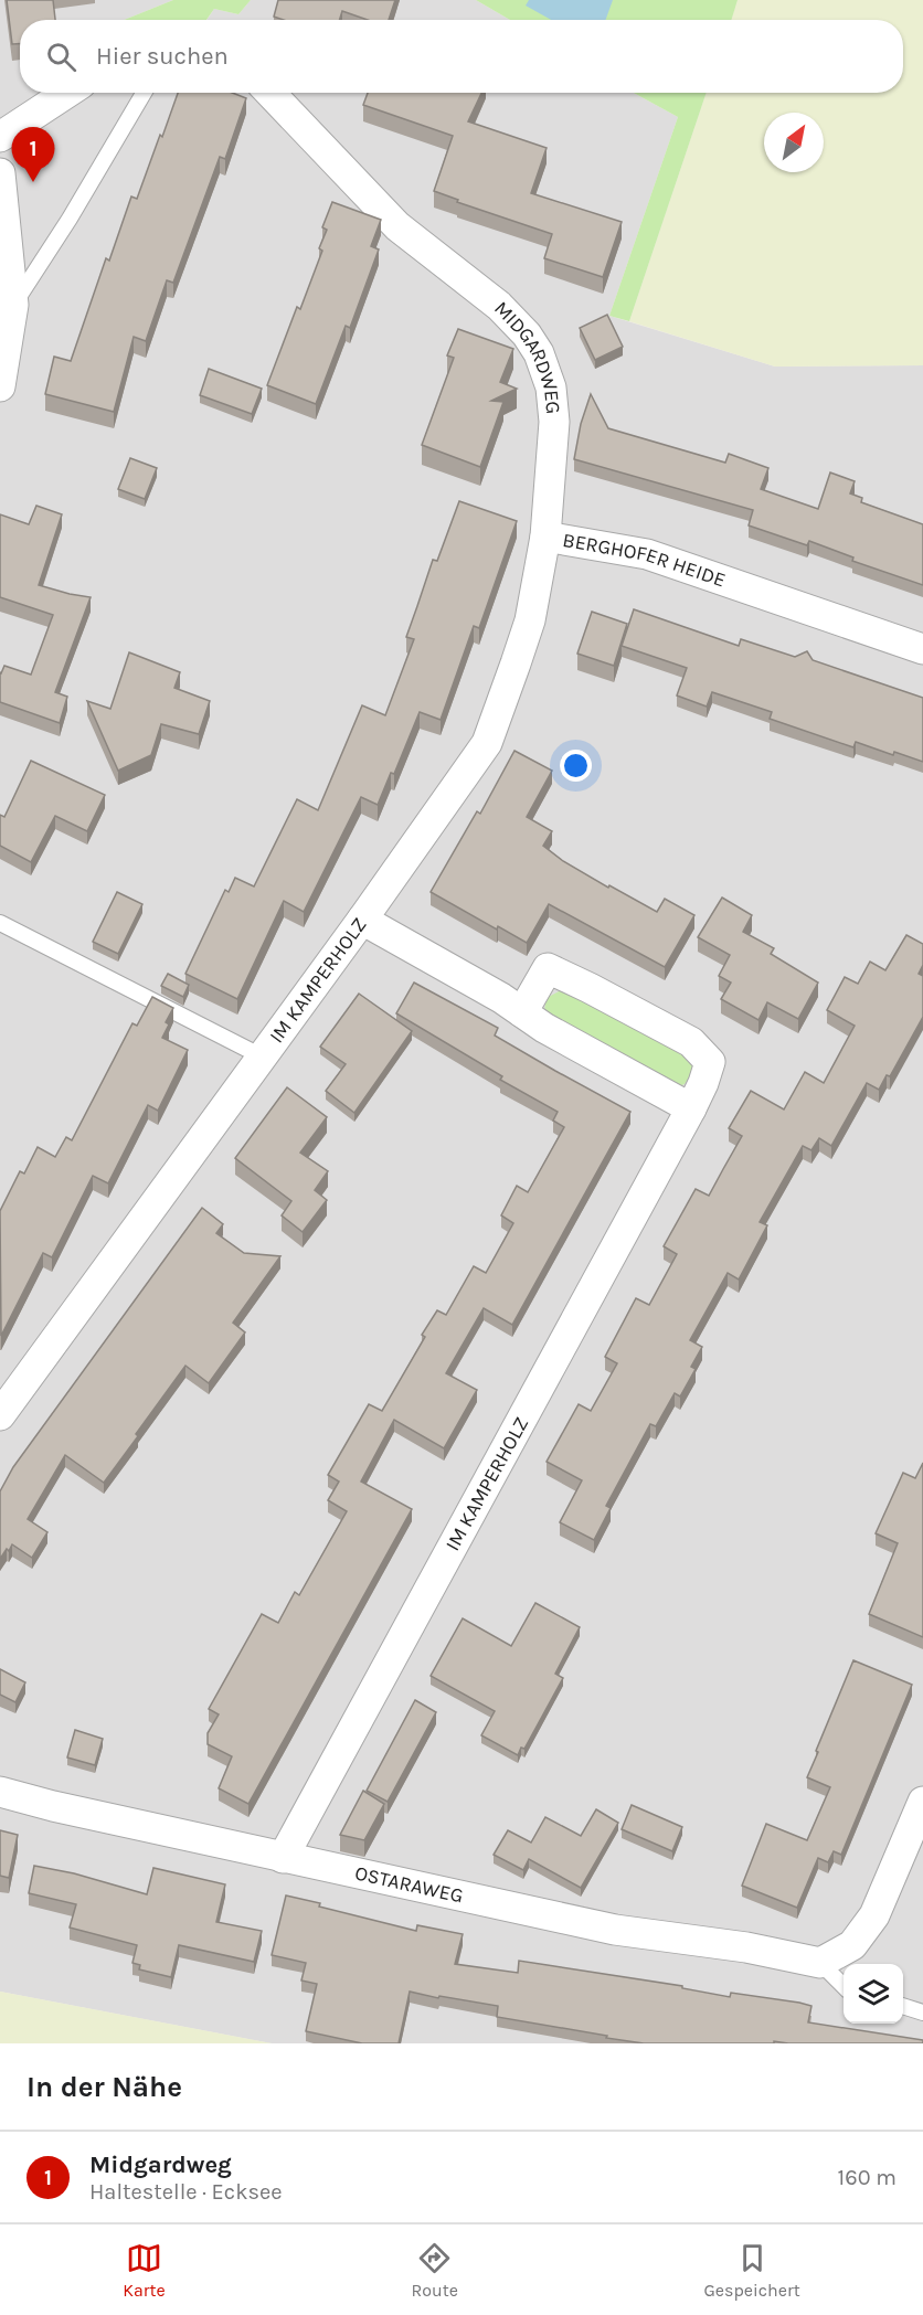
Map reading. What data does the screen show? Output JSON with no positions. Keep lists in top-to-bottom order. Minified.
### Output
{"streets":{"street":["MIDGARDWEG","BERGHOFER HEIDE","IM KAMPERHOLZ","OSTARAWEG"]},"crossings":[["MIDGARDWEG","BERGHOFER HEIDE"],["BERGHOFER HEIDE","IM KAMPERHOLZ"],["IM KAMPERHOLZ","OSTARAWEG"]],"north":"top right","page":{"search":"Hier suchen","pins":"1","heading":"In der Nähe","list":[{"mark":"1","name":"Midgardweg","note":"Haltestelle · Ecksee","value":"160 m"}],"nav":["Karte","Route","Gespeichert"]}}
